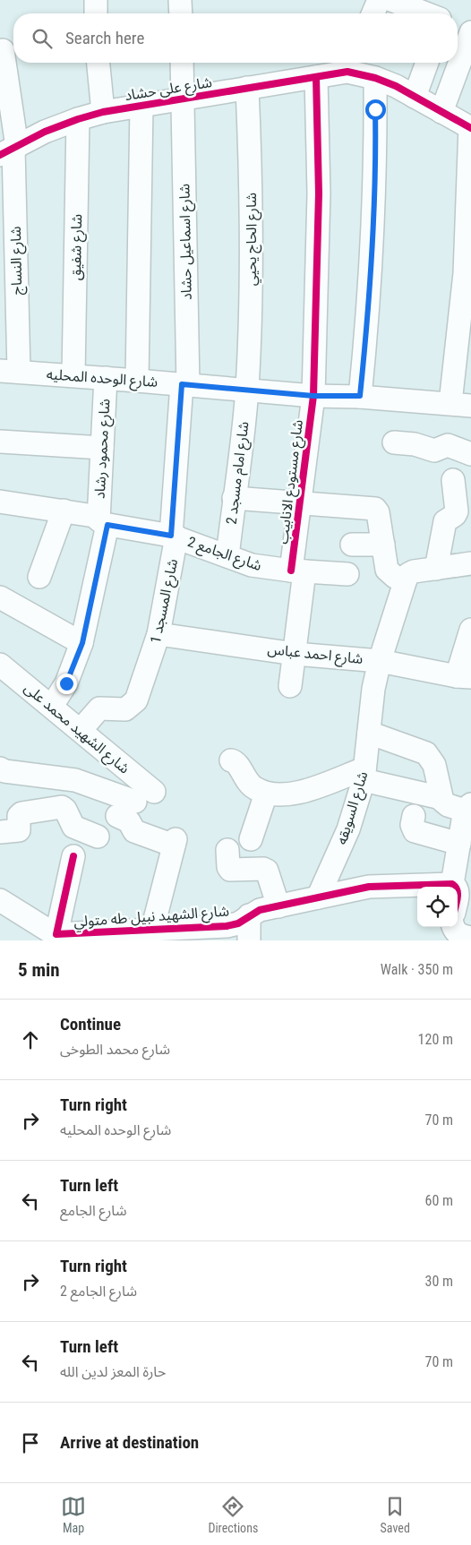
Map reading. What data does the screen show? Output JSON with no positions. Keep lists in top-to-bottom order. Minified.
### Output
{"streets":{"street":["شارع على حشاد","شارع الحاج يحيي","شارع اسماعيل حشاد","شارع شفيق","شارع النساج","شارع الوحده المحليه","شارع محمود رشاد","شارع امام مسجد 2","شارع مستودع الانابيب","شارع الجامع 2","شارع المسجد 1","شارع احمد عباس","شارع الشهيد محمد على","شارع السويقه","شارع الشهيد نبيل طه متولي"]},"crossings":[["شارع على حشاد","شارع الحاج يحيي"],["شارع على حشاد","شارع اسماعيل حشاد"],["شارع على حشاد","شارع شفيق"],["شارع على حشاد","شارع النساج"],["شارع على حشاد","شارع مستودع الانابيب"],["شارع الحاج يحيي","شارع الوحده المحليه"],["شارع الحاج يحيي","شارع امام مسجد 2"],["شارع اسماعيل حشاد","شارع الوحده المحليه"],["شارع اسماعيل حشاد","شارع الجامع 2"],["شارع اسماعيل حشاد","شارع المسجد 1"],["شارع شفيق","شارع الوحده المحليه"],["شارع النساج","شارع الوحده المحليه"],["شارع الوحده المحليه","شارع محمود رشاد"],["شارع الوحده المحليه","شارع امام مسجد 2"],["شارع الوحده المحليه","شارع مستودع الانابيب"],["شارع محمود رشاد","شارع الجامع 2"],["شارع محمود رشاد","شارع الشهيد محمد على"],["شارع امام مسجد 2","شارع الجامع 2"],["شارع مستودع الانابيب","شارع الجامع 2"],["شارع الجامع 2","شارع المسجد 1"],["شارع المسجد 1","شارع احمد عباس"],["شارع المسجد 1","شارع الشهيد محمد على"],["شارع احمد عباس","شارع السويقه"],["شارع السويقه","شارع الشهيد نبيل طه متولي"]],"page":{"search":"Search here","heading":["5 min","Walk · 350 m"],"list":[["Continue","شارع محمد الطوخى","120 m"],["Turn right","شارع الوحده المحليه","70 m"],["Turn left","شارع الجامع","60 m"],["Turn right","شارع الجامع 2","30 m"],["Turn left","حارة المعز لدين الله","70 m"],"Arrive at destination"],"nav":["Map","Directions","Saved"]}}
